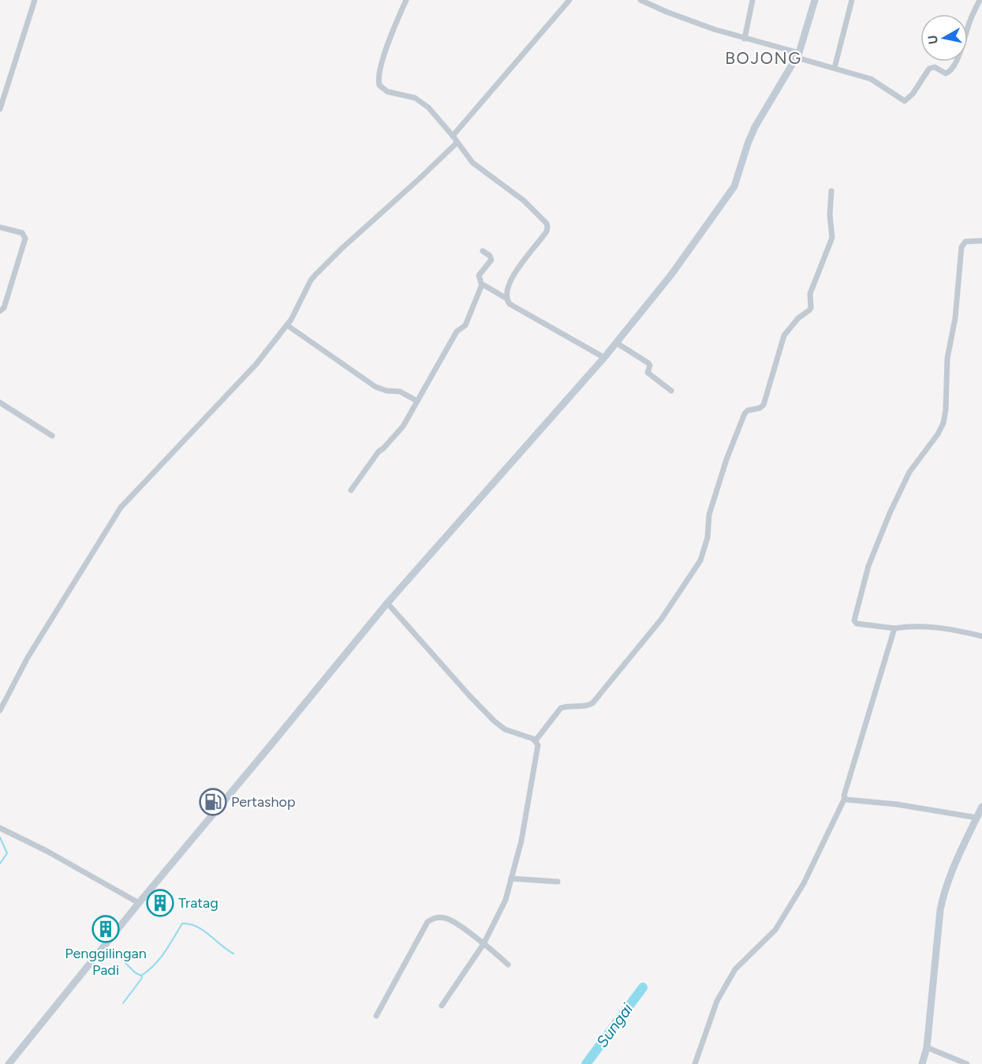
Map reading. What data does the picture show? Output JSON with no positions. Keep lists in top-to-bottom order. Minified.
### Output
{"districts":["BOJONG"],"water":["Sungai"],"places":{"fuel station":["Pertashop"],"building":["Tratag","Penggilingan Padi"]},"north":"left"}
